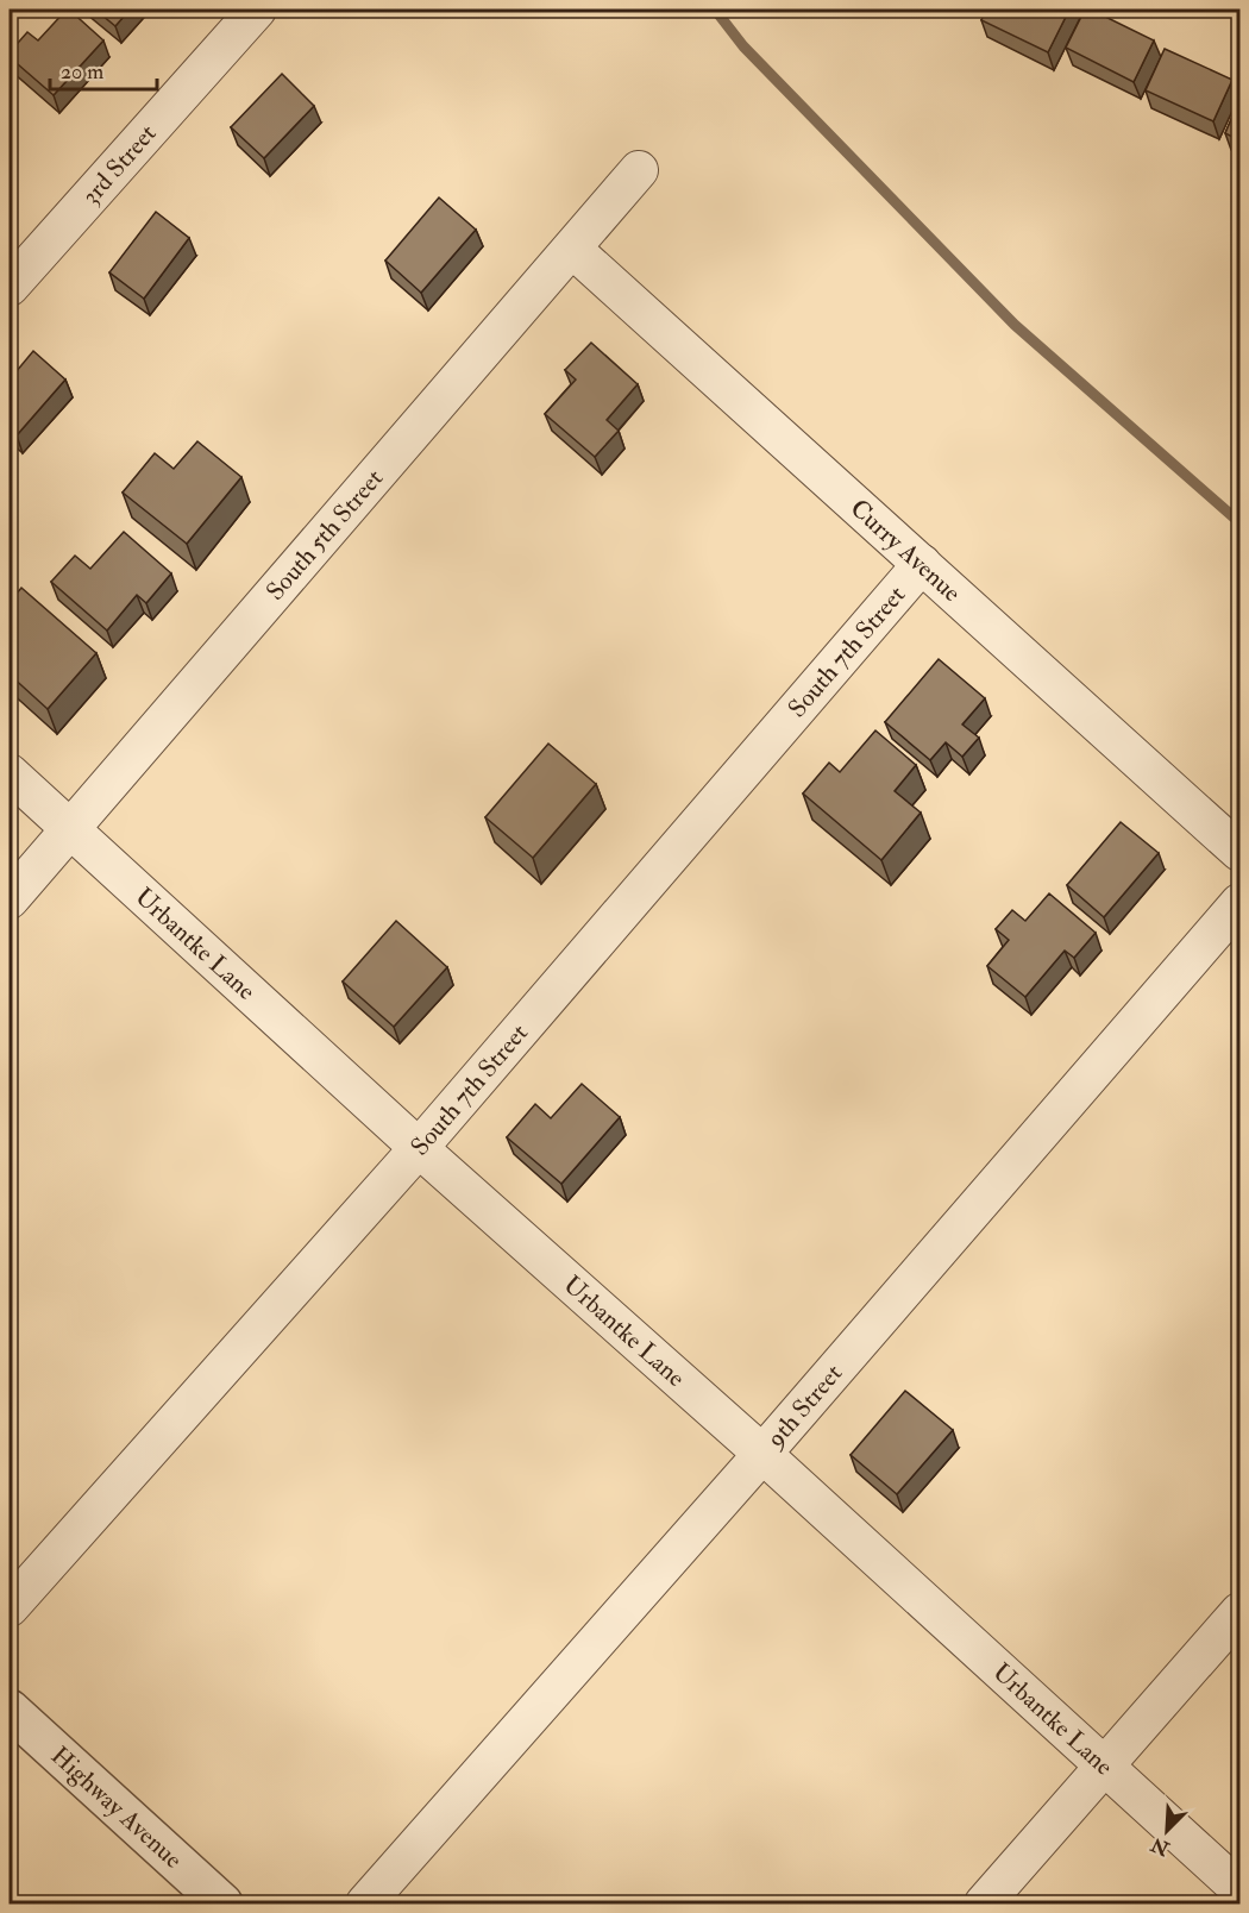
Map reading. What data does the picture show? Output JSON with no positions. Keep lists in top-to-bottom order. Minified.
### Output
{"streets":{"street":["3rd Street","South 5th Street","Curry Avenue","South 7th Street","Urbantke Lane","9th Street","Highway Avenue"]},"crossings":[["South 5th Street","Curry Avenue"],["South 5th Street","Urbantke Lane"],["Curry Avenue","South 7th Street"],["South 7th Street","Urbantke Lane"],["Urbantke Lane","9th Street"]],"scale_bar":"20 m","north":"bottom left"}
